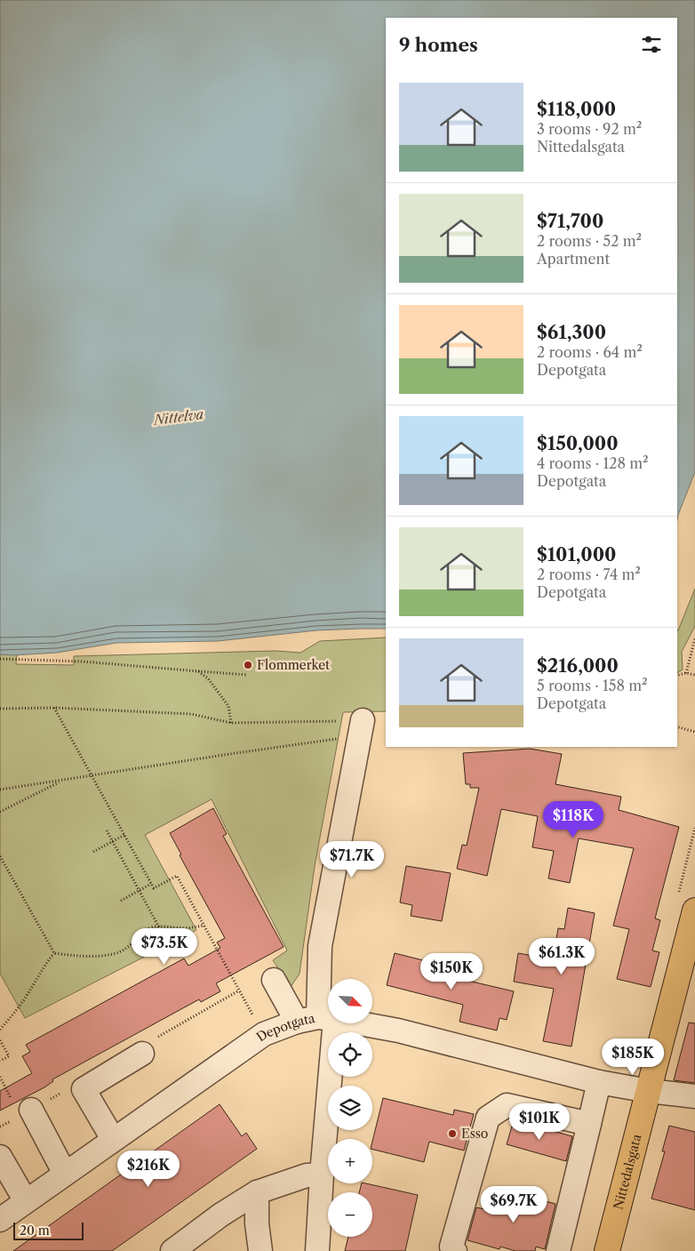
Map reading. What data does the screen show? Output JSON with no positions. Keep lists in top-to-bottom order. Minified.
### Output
{"streets":{"main road":["Nittedalsgata"],"street":["Depotgata"]},"crossings":[["Depotgata","Nittedalsgata"]],"water":["Nittelva"],"places":["Flommerket","Esso"],"scale_bar":"20 m","north":"bottom right","page":{"heading":"9 homes","list":[{"name":"$118,000","note":"3 rooms · 92 m² · Nittedalsgata"},{"name":"$71,700","note":"2 rooms · 52 m² · Apartment"},{"name":"$61,300","note":"2 rooms · 64 m² · Depotgata"},{"name":"$150,000","note":"4 rooms · 128 m² · Depotgata"},{"name":"$101,000","note":"2 rooms · 74 m² · Depotgata"},{"name":"$216,000","note":"5 rooms · 158 m² · Depotgata"}],"price":["$118K","$71.7K","$73.5K","$61.3K","$150K","$185K","$101K","$216K","$69.7K"],"map_buttons":["+","−"],"scale":"20 m"}}
